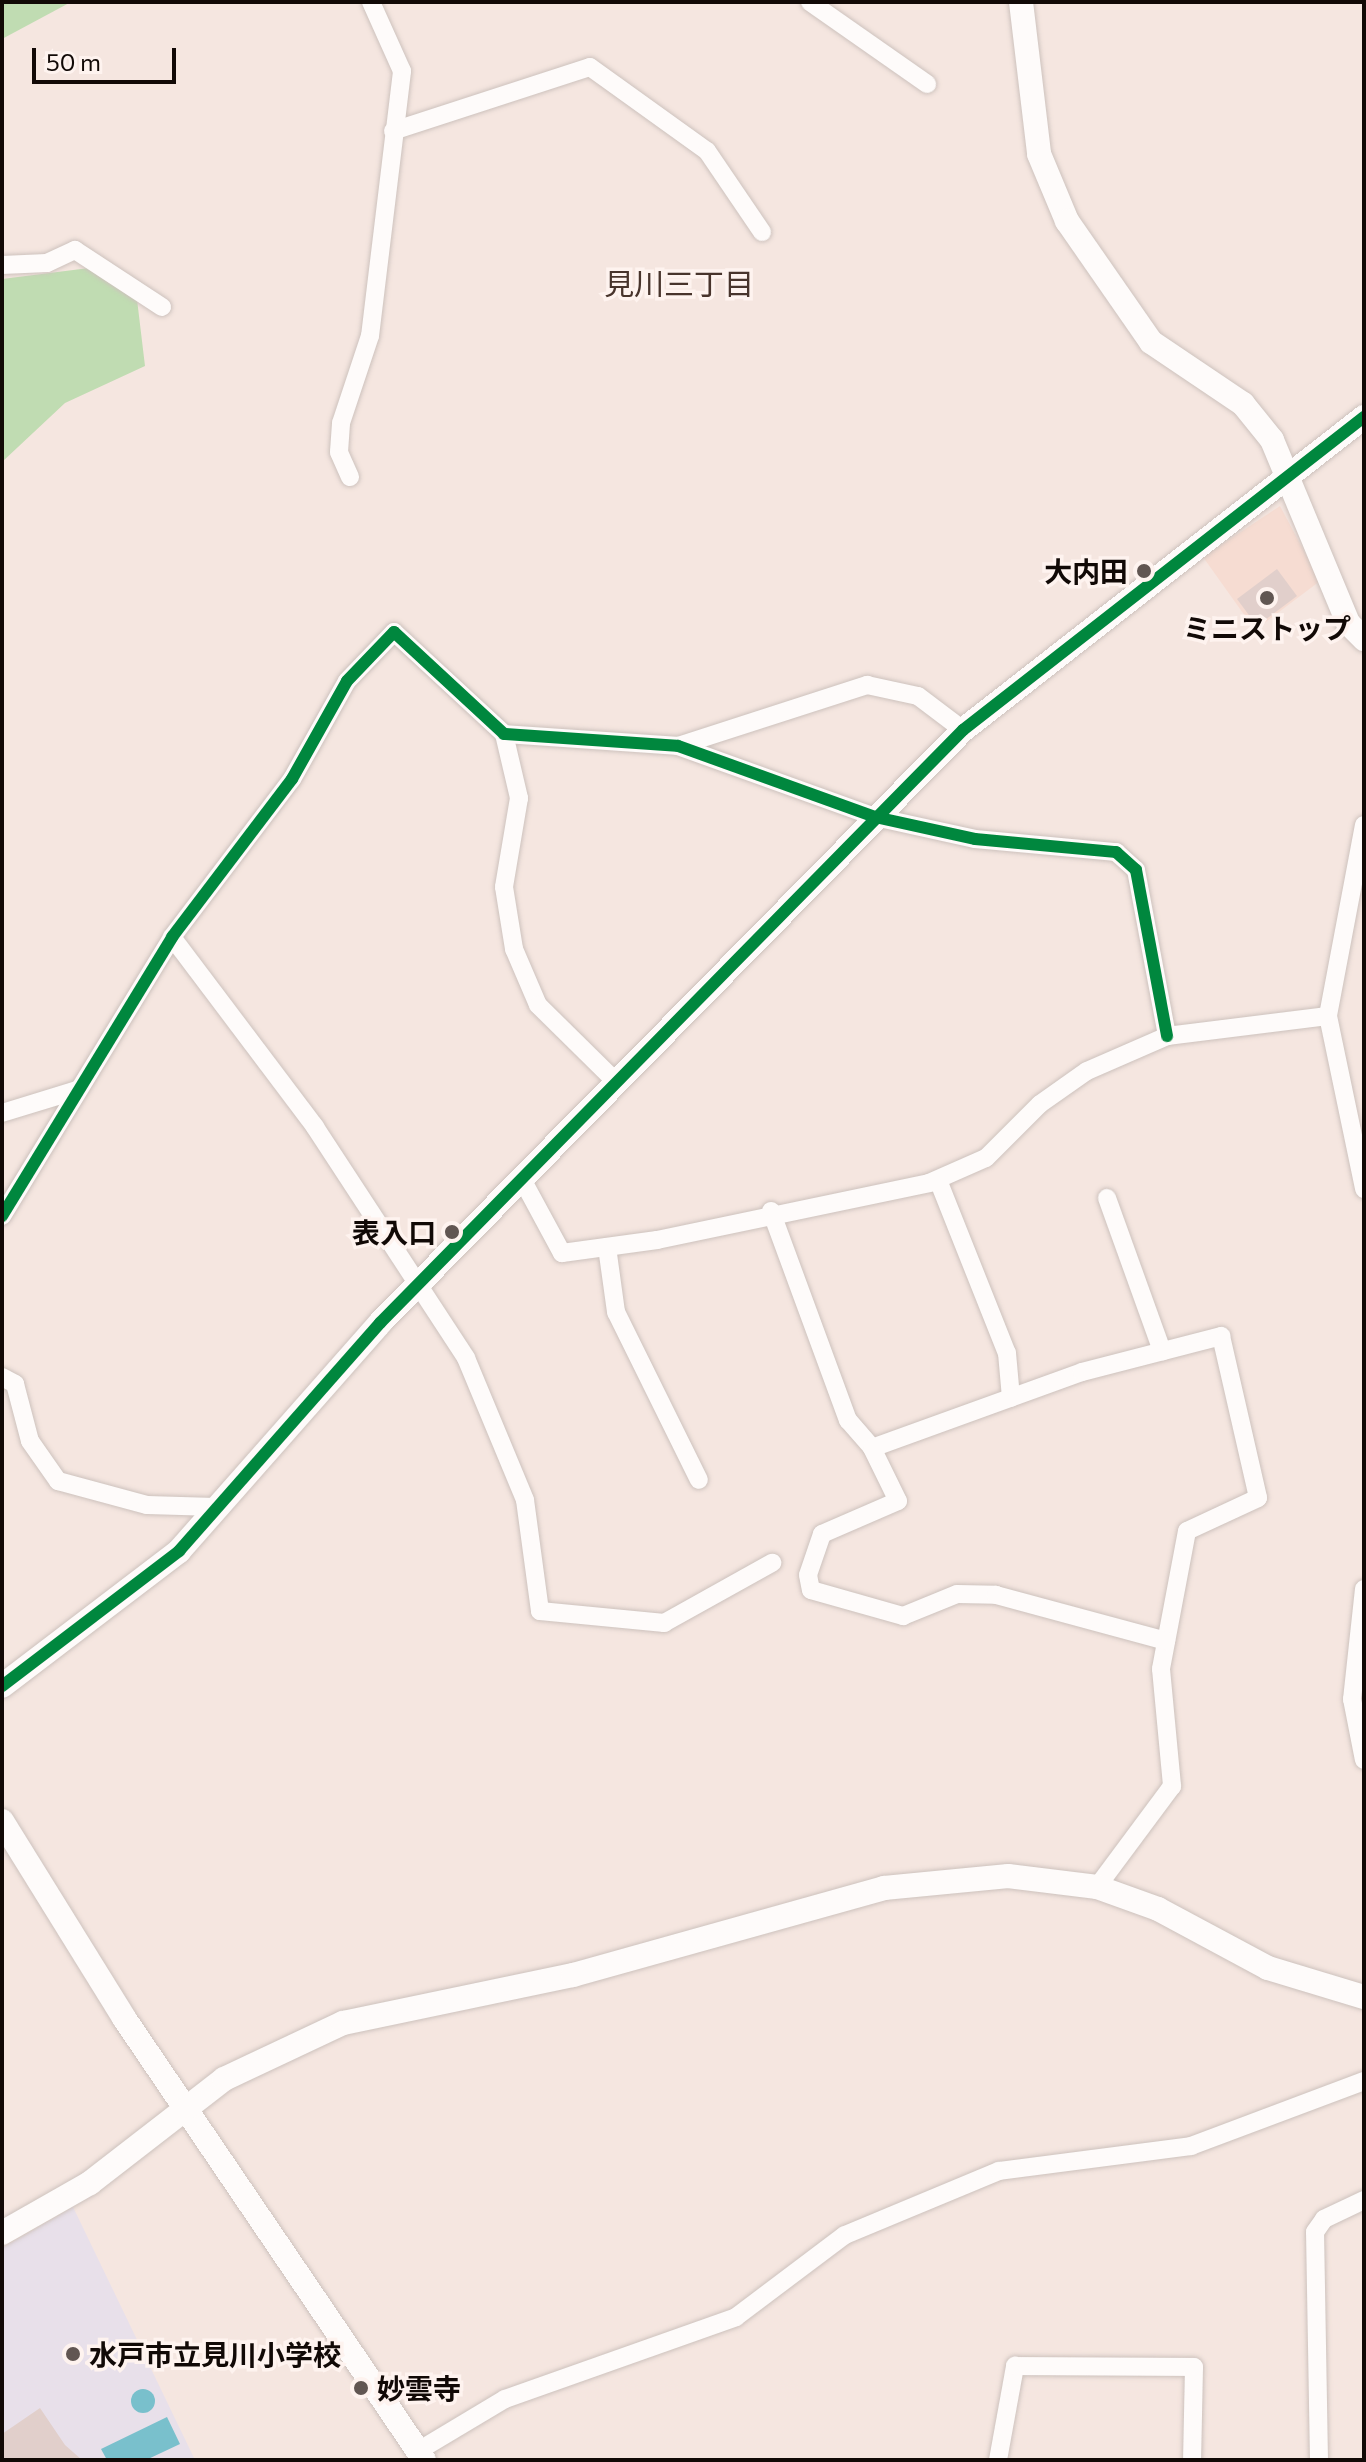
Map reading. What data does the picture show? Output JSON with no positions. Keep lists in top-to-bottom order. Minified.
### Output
{"districts":["見川三丁目"],"places":["大内田","ミニストップ","表入口","水戸市立見川小学校","妙雲寺"],"scale_bar":"50 m"}
